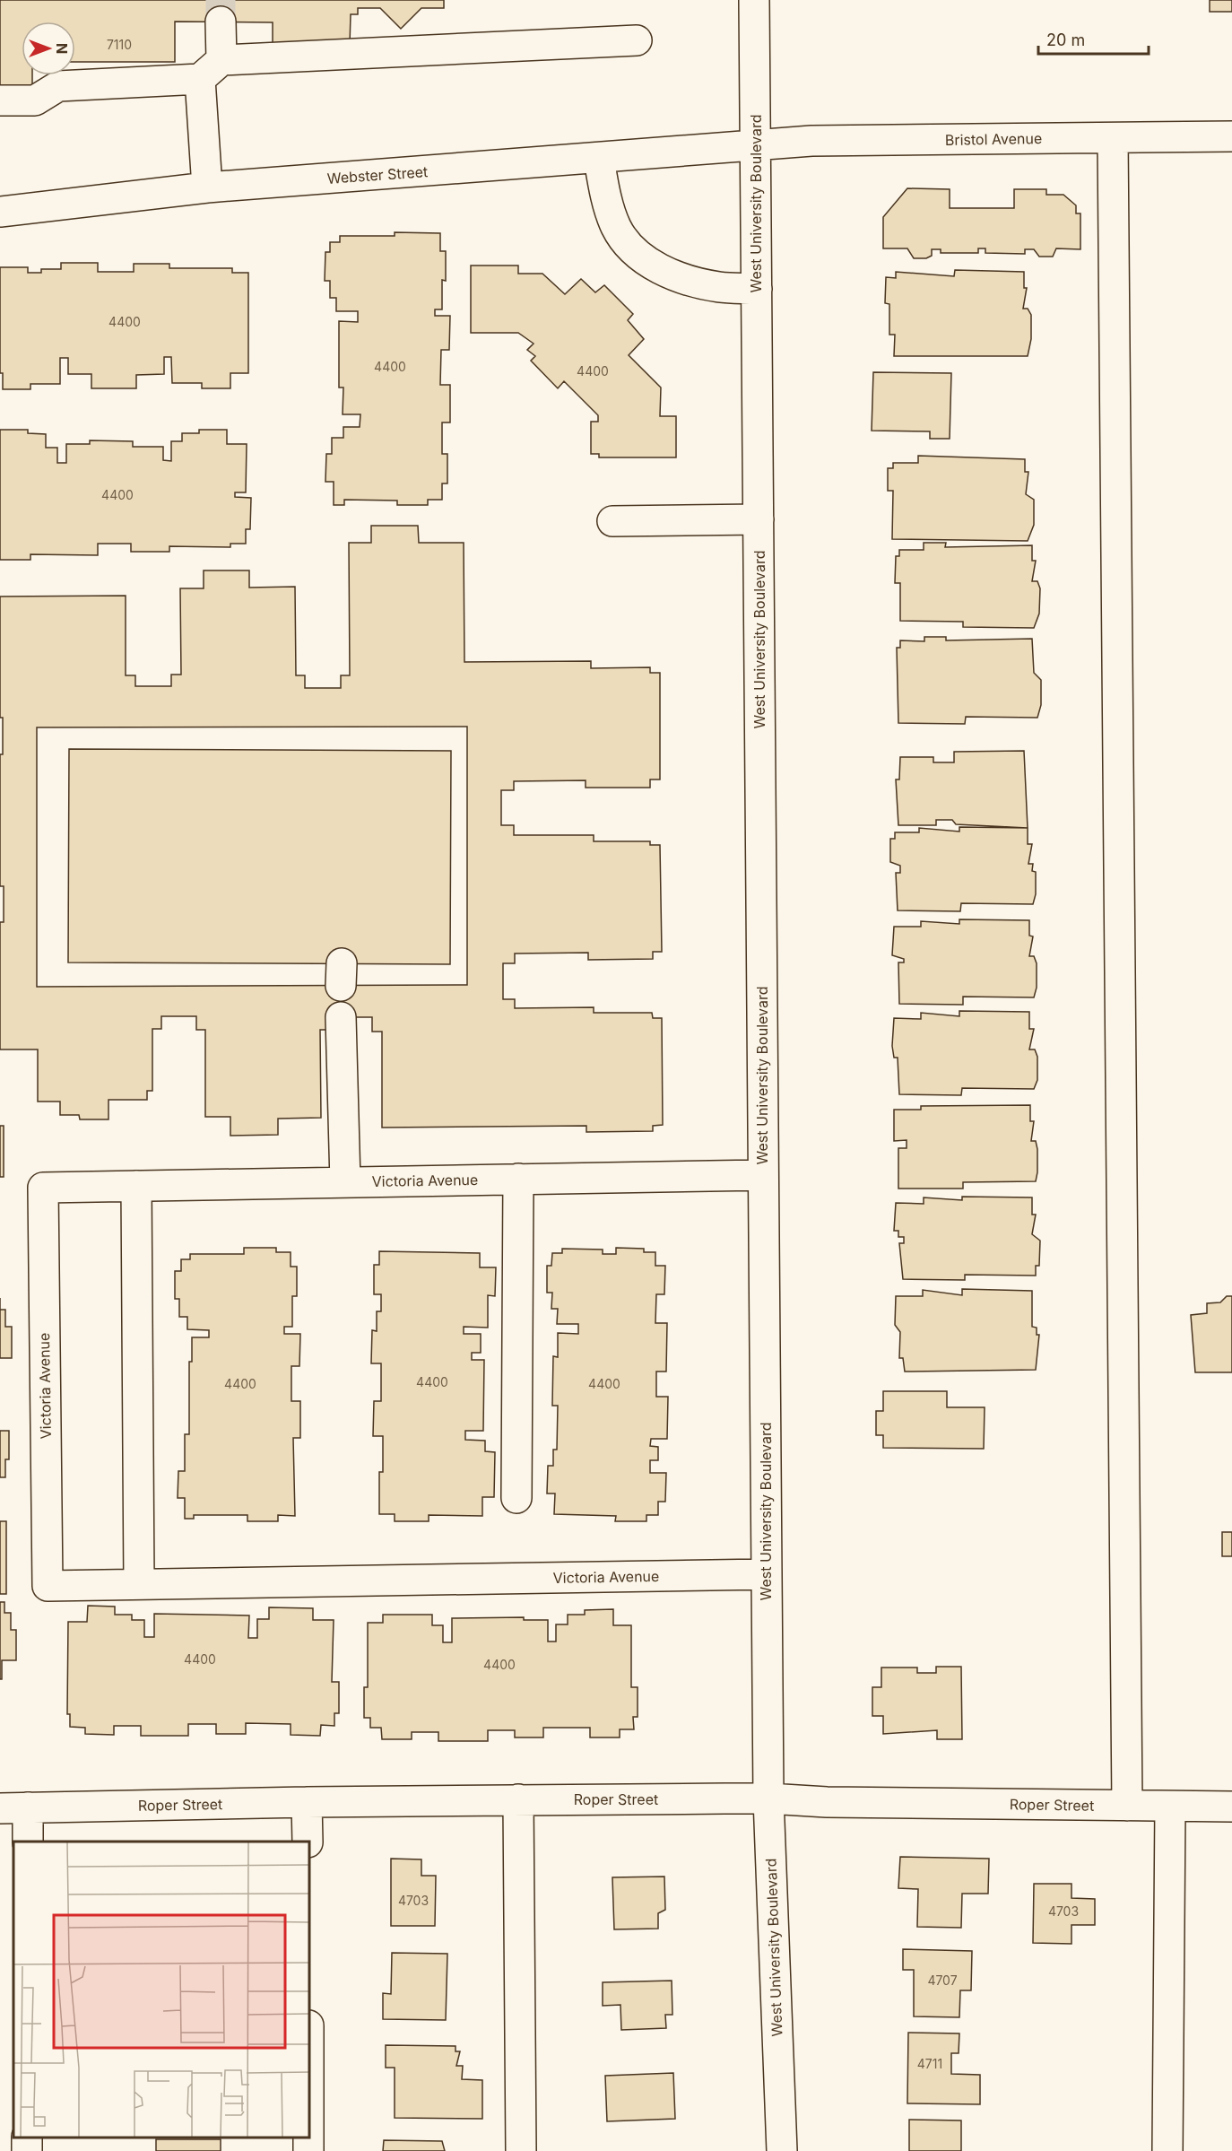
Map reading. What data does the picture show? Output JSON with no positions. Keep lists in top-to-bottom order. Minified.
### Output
{"streets":{"street":["Bristol Avenue","Webster Street","West University Boulevard","Victoria Avenue","Roper Street"]},"crossings":[["Bristol Avenue","Webster Street"],["Bristol Avenue","West University Boulevard"],["Webster Street","West University Boulevard"],["West University Boulevard","Victoria Avenue"],["West University Boulevard","Roper Street"]],"house_numbers":["7110","4400","4400","4400","4400","4400","4400","4400","4400","4400","4703","4703","4707","4711"],"scale_bar":"20 m","north":"right"}
